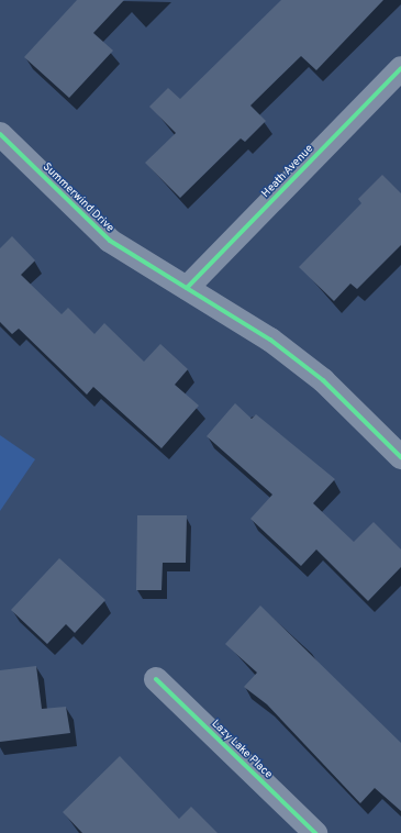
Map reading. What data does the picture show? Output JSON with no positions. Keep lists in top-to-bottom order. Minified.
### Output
{"streets":{"street":["Heath Avenue","Summerwind Drive","Lazy Lake Place"]},"crossings":[["Heath Avenue","Summerwind Drive"]]}
